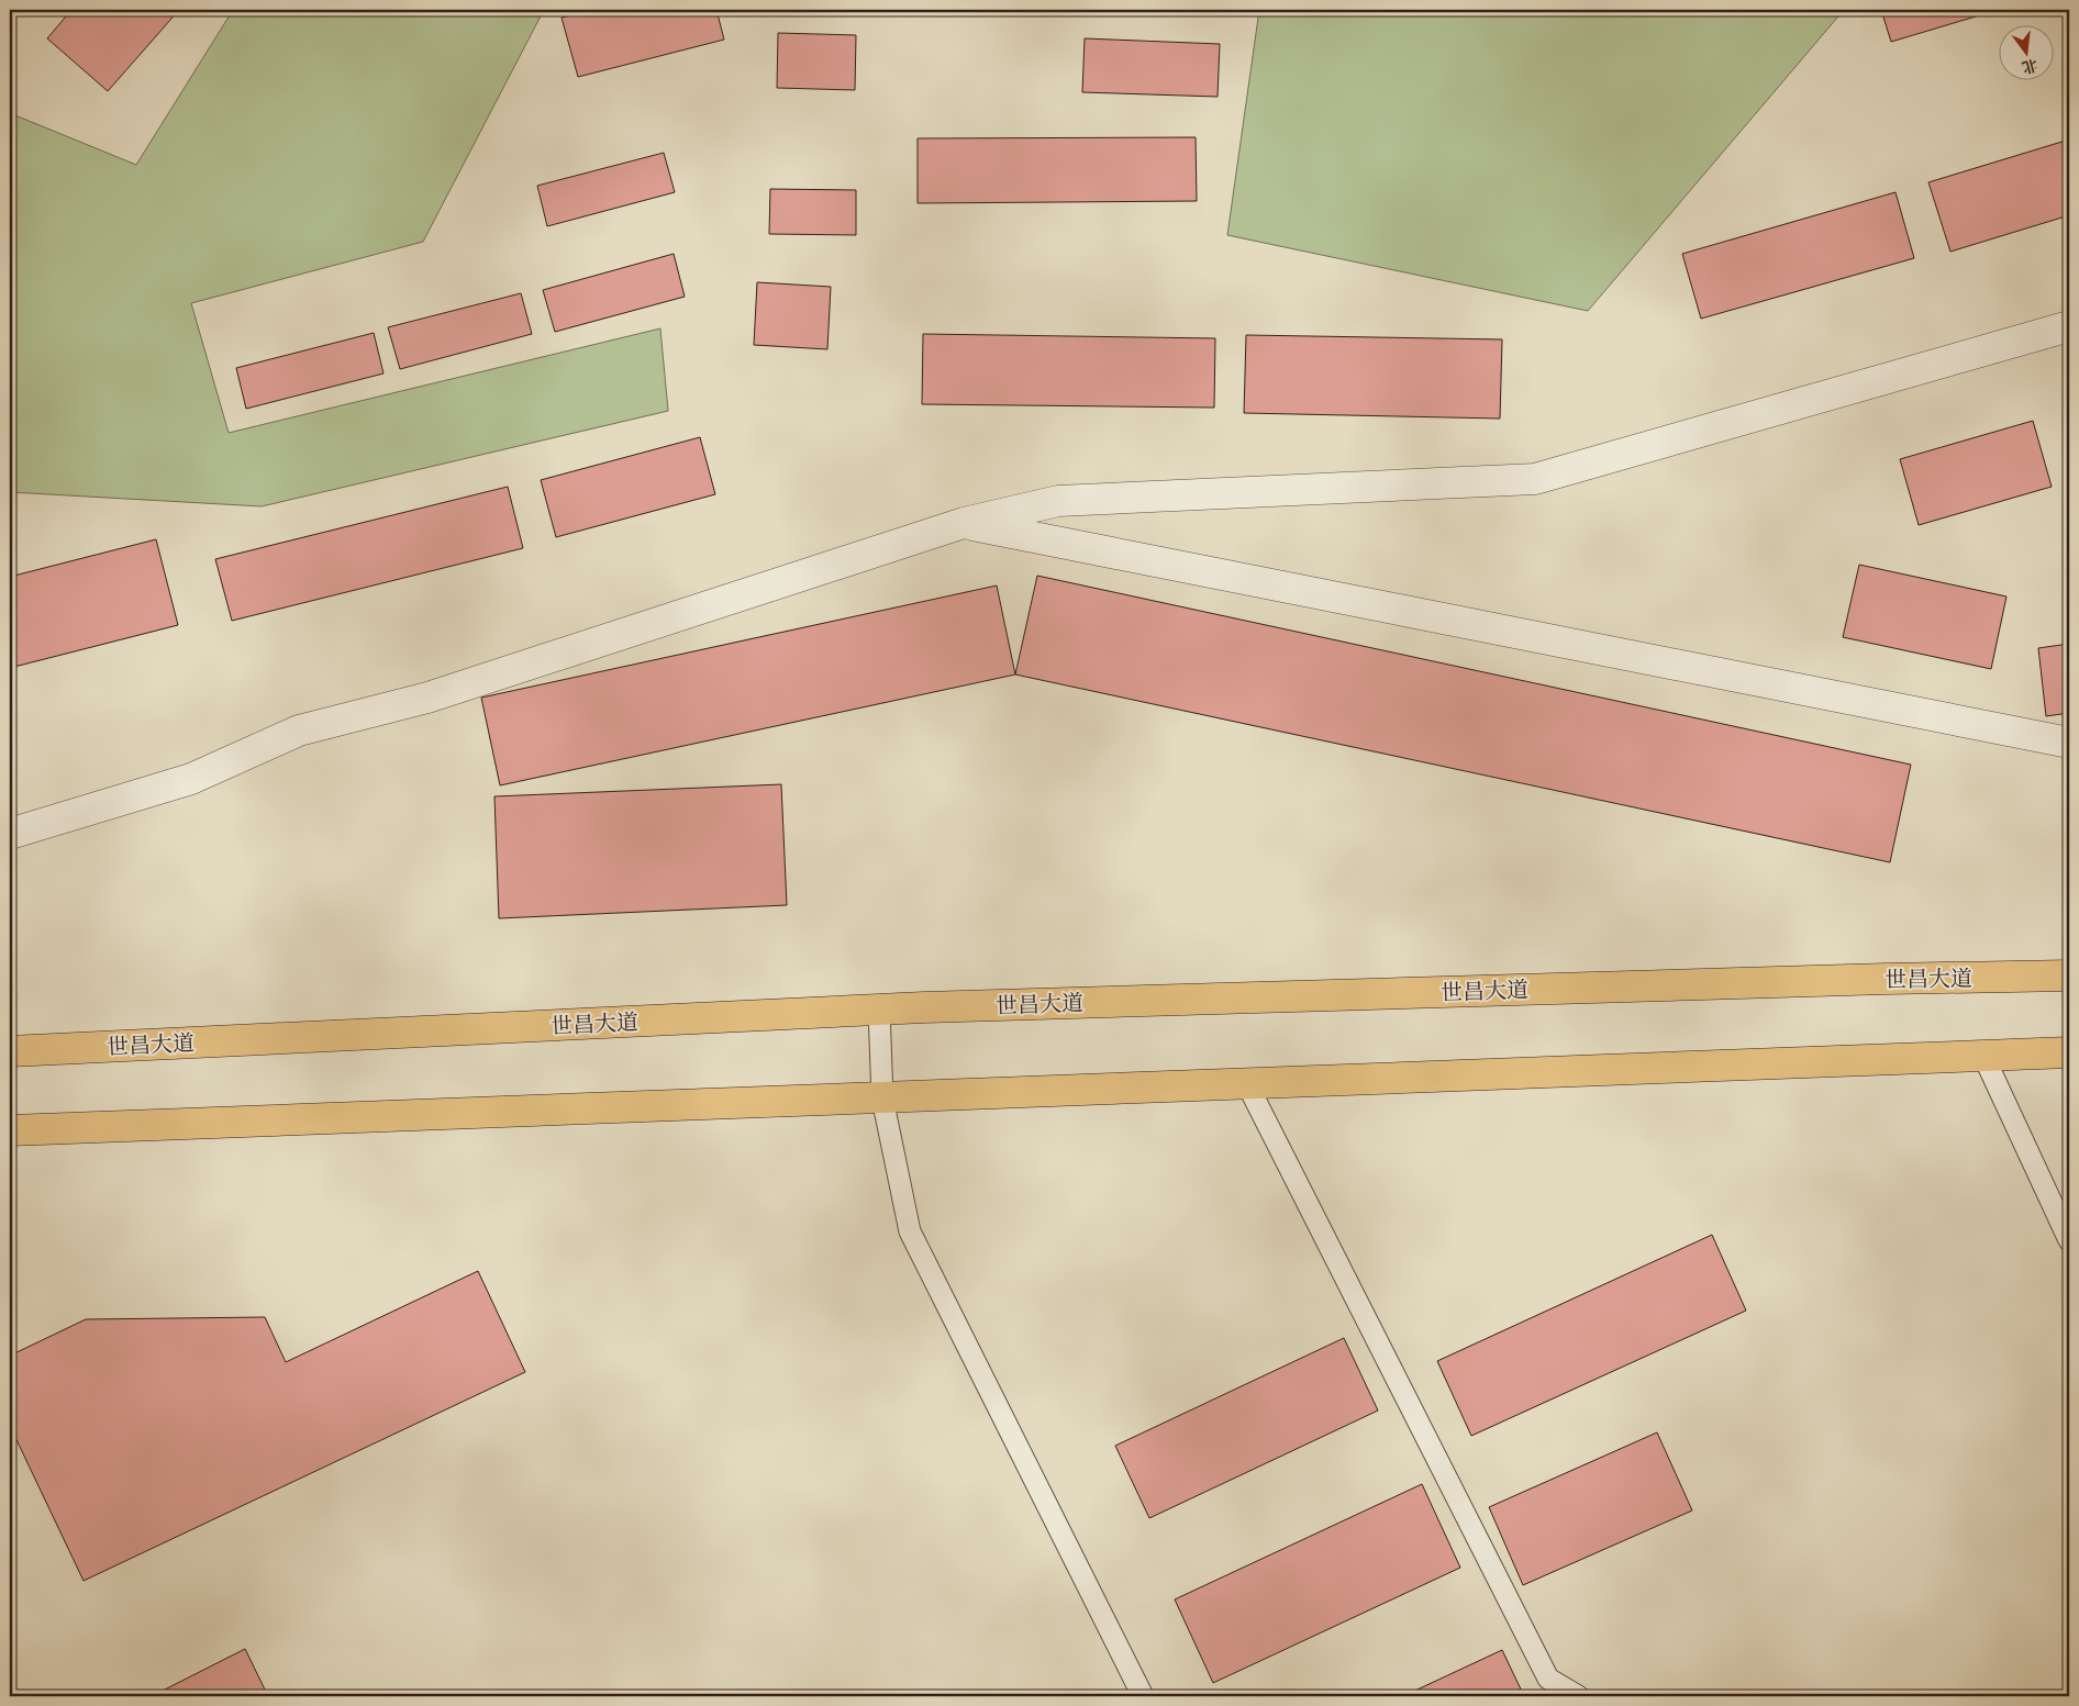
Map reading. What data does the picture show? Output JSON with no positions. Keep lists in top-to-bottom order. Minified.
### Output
{"streets":{"main road":["世昌大道"]},"north":"bottom"}
